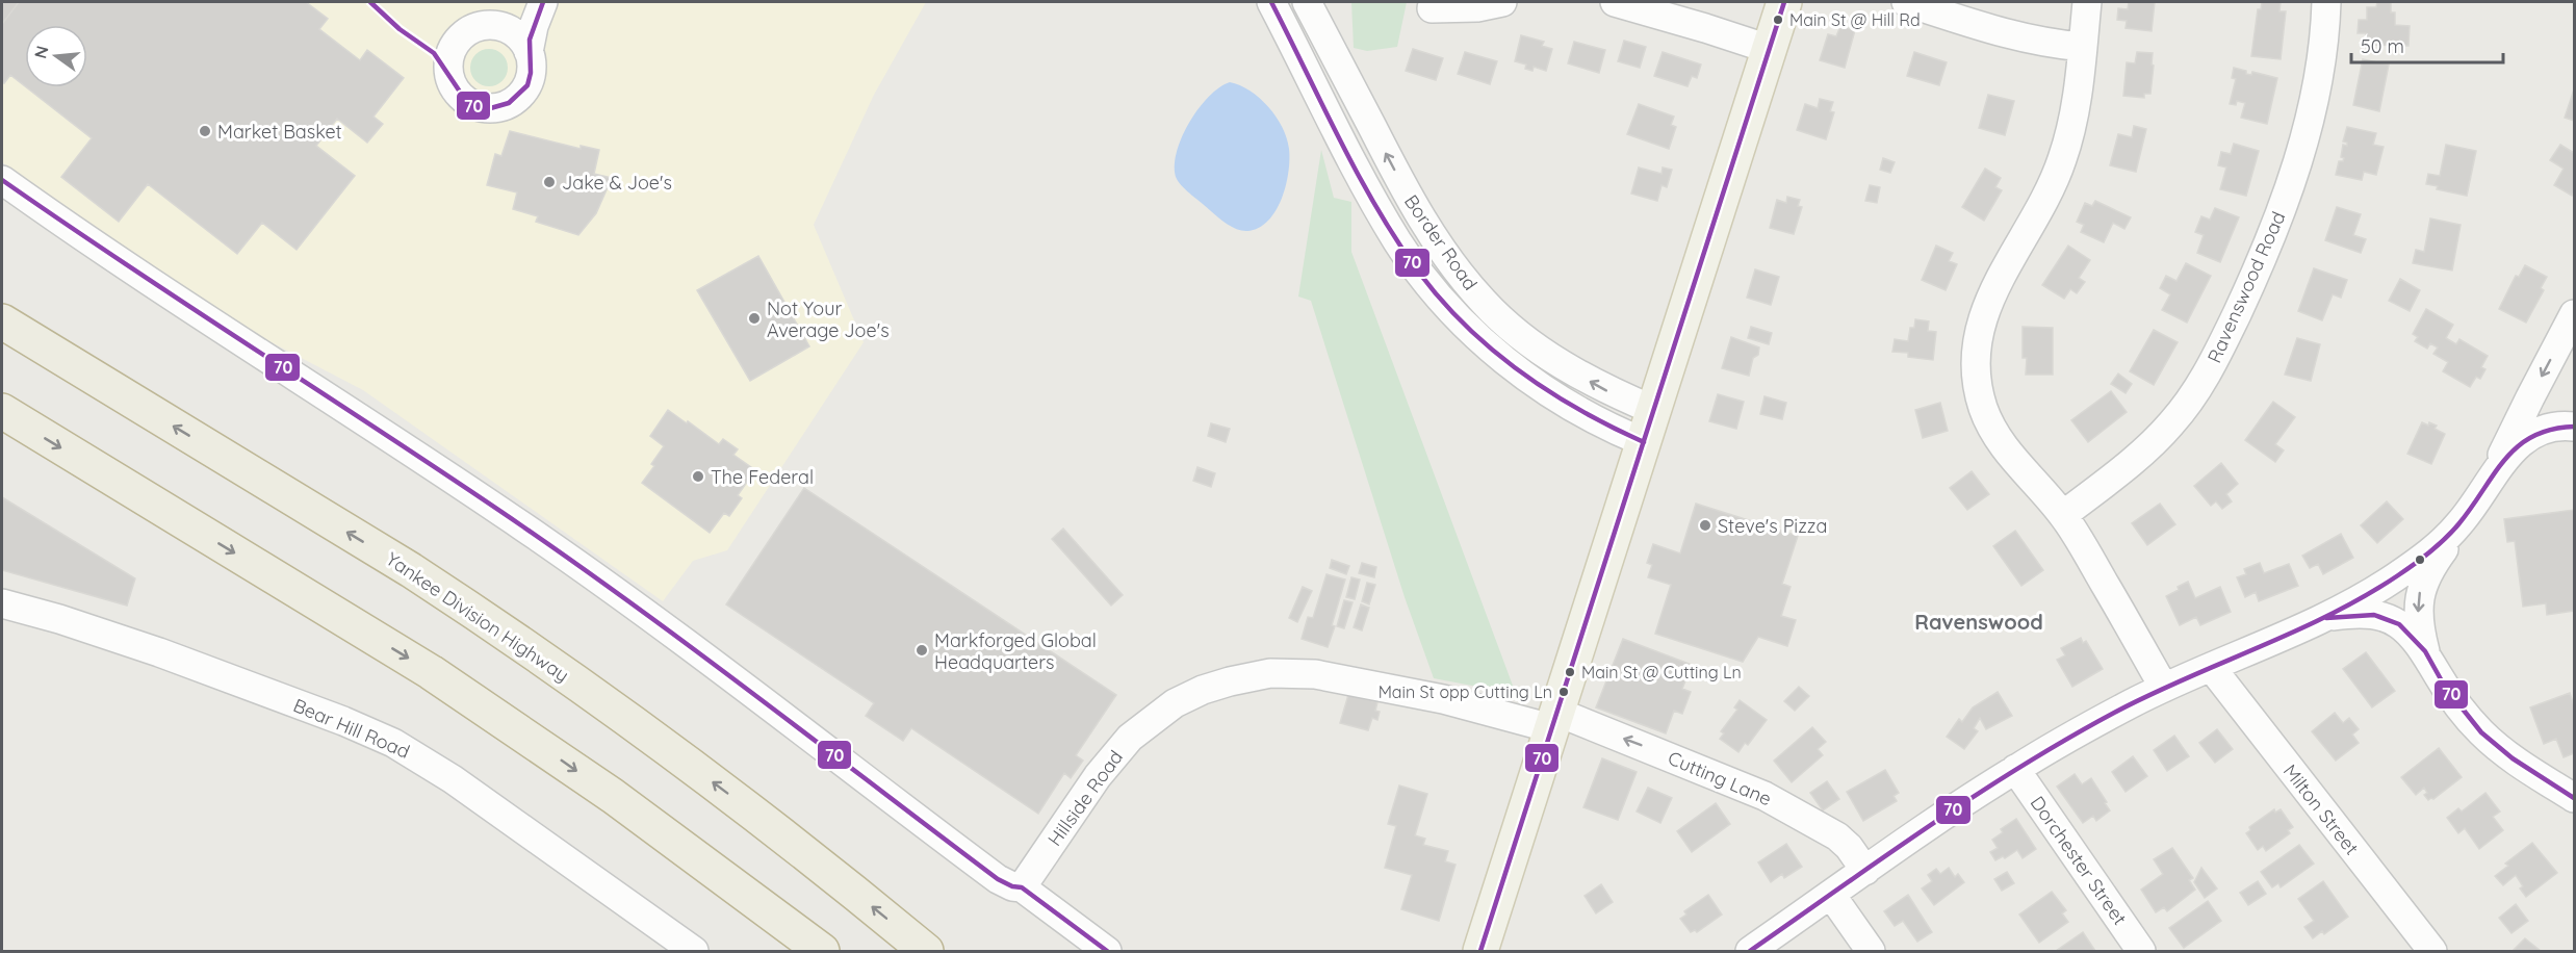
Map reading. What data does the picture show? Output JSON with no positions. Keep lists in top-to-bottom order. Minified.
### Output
{"streets":{"highway":["Yankee Division Highway"],"street":["Border Road","Ravenswood Road","Bear Hill Road","Cutting Lane","Hillside Road","Milton Street","Dorchester Street"]},"crossings":[["Cutting Lane","Hillside Road"]],"one_way":["Cutting Lane"],"districts":["Ravenswood"],"places":["Main St @ Hill Rd","Market Basket","Jake & Joe's","Not Your Average Joe's","The Federal","Steve's Pizza","Markforged Global Headquarters","Main St @ Cutting Ln","Main St opp Cutting Ln"],"lines":["transit line 70"],"scale_bar":"50 m","north":"left"}
